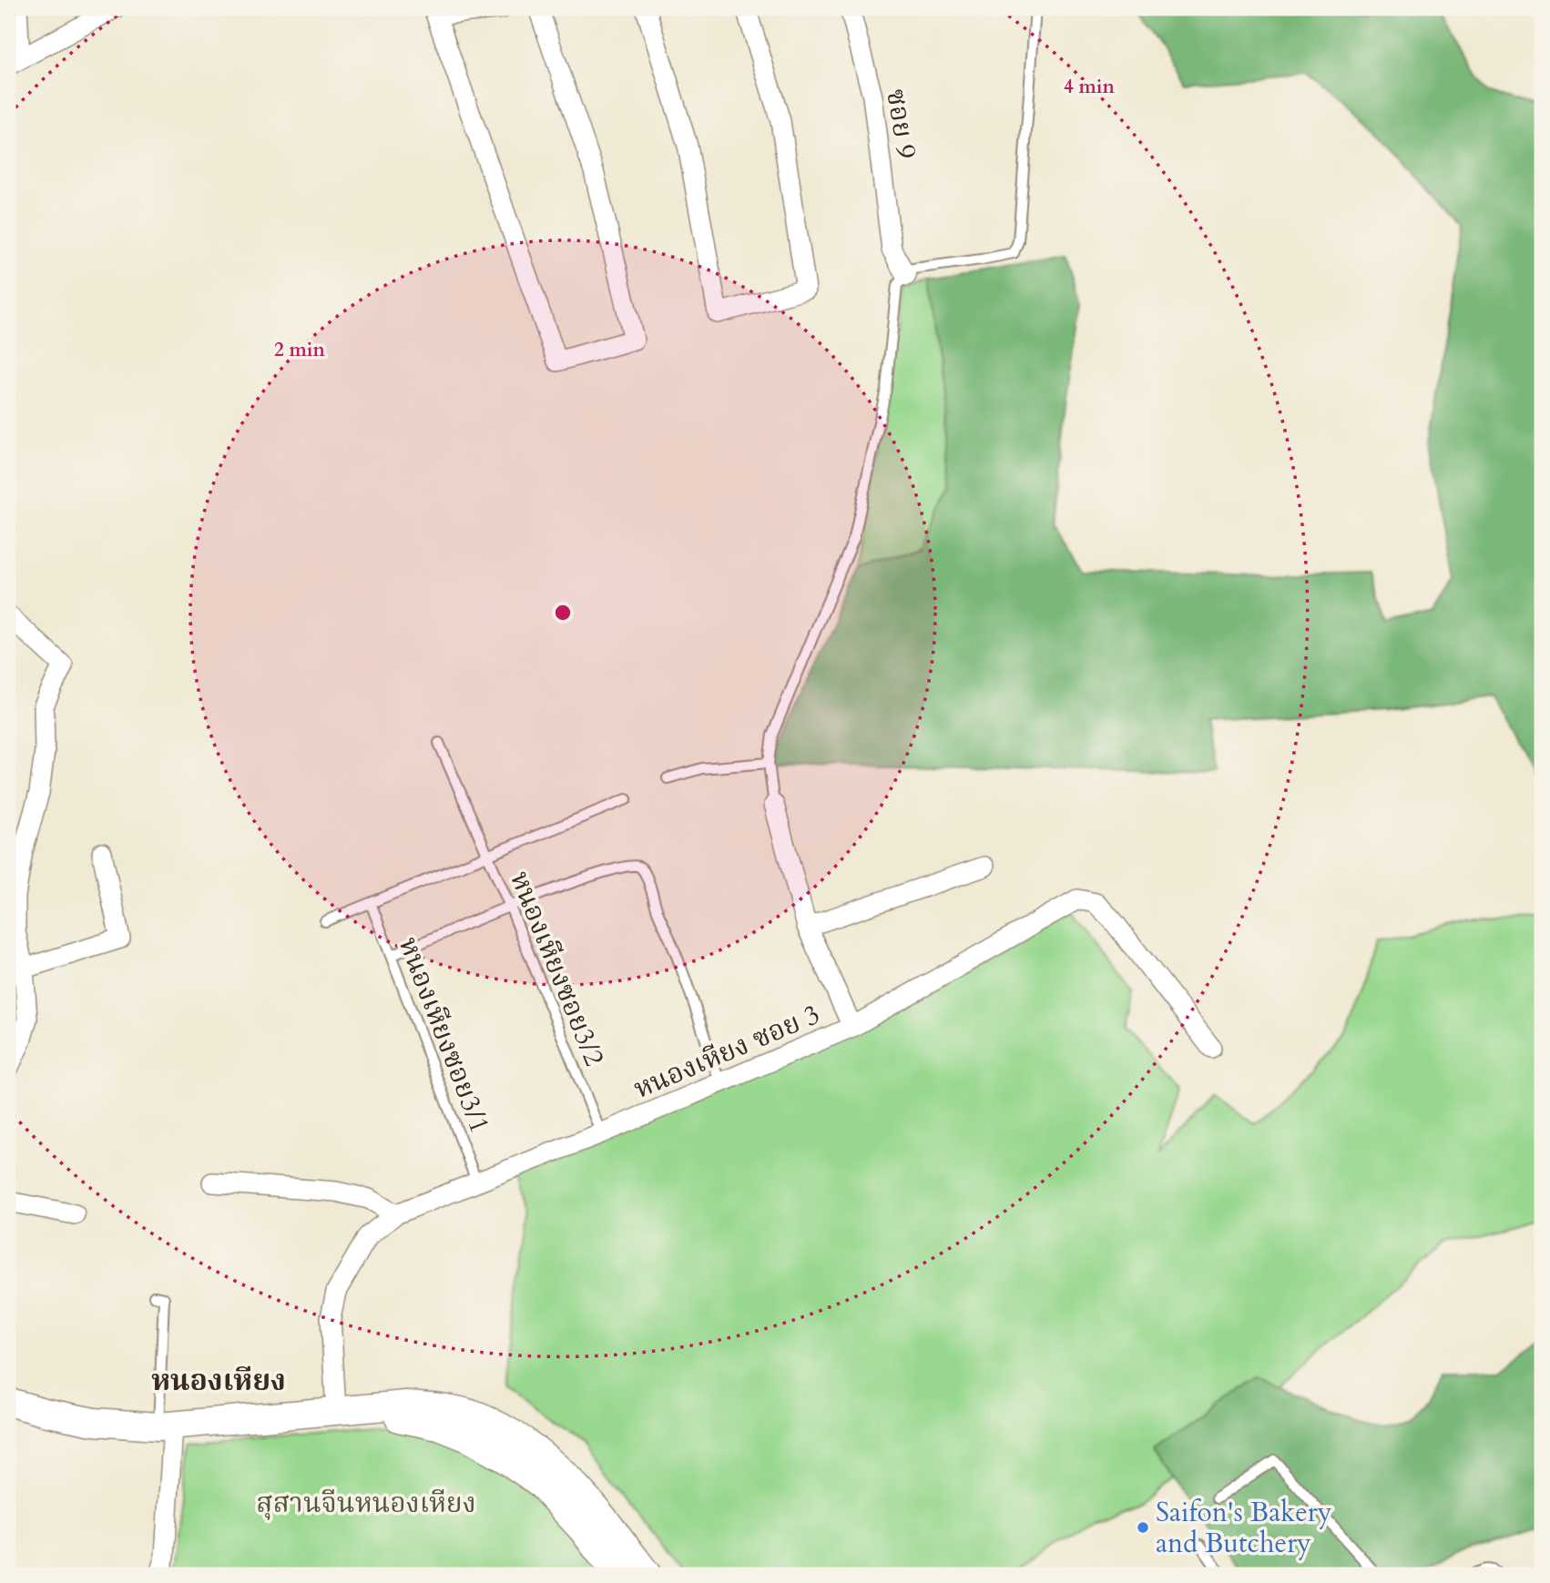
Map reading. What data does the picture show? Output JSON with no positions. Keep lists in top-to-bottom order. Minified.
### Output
{"streets":{"street":["ซอย 9","หนองเหียง ซอย 3"],"lane":["หนองเหียงซอย3/2","หนองเหียงซอย3/1"]},"crossings":[["หนองเหียงซอย3/2","หนองเหียง ซอย 3"],["หนองเหียงซอย3/1","หนองเหียง ซอย 3"]],"districts":["หนองเหียง"],"parks":["สุสานจีนหนองเหียง"],"places":["Saifon's Bakery and Butchery"],"rings":["4 min","2 min"]}
